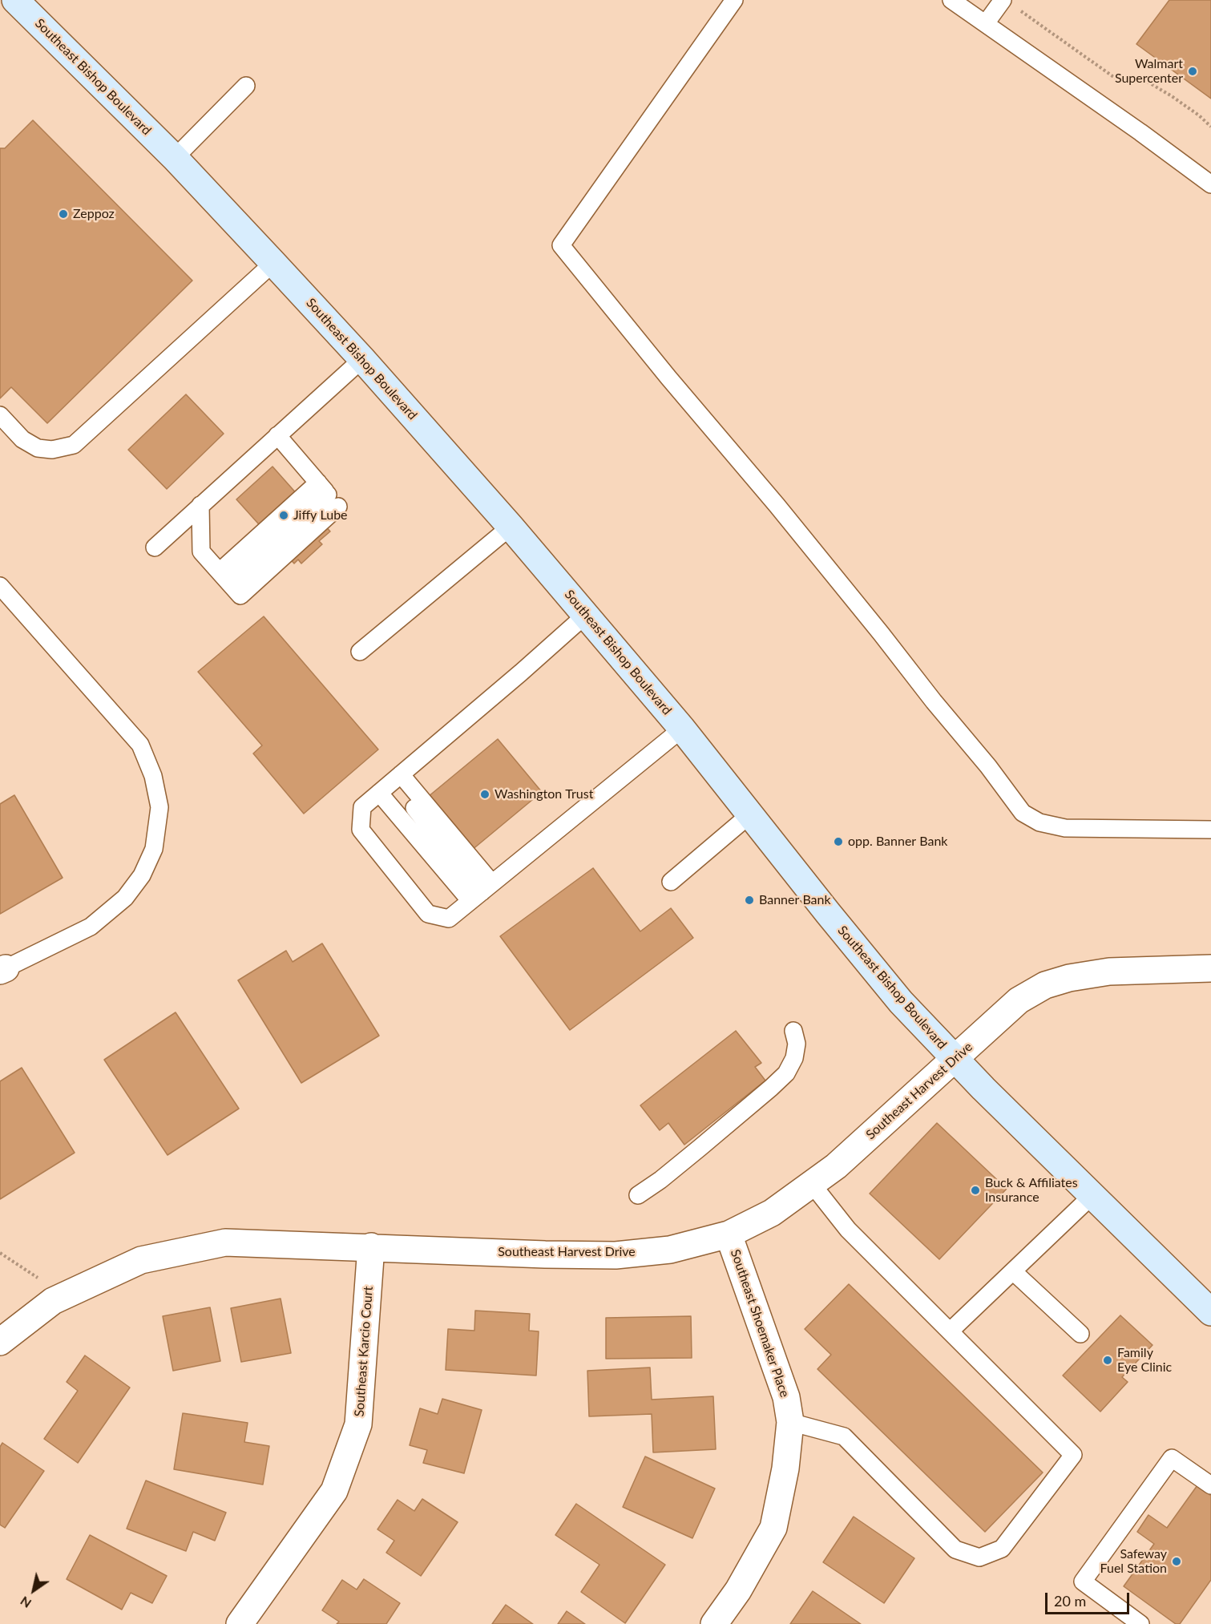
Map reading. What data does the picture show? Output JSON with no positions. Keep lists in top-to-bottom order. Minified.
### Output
{"streets":{"street":["Southeast Bishop Boulevard","Southeast Harvest Drive","Southeast Shoemaker Place","Southeast Karcio Court"]},"crossings":[["Southeast Bishop Boulevard","Southeast Harvest Drive"],["Southeast Harvest Drive","Southeast Shoemaker Place"],["Southeast Harvest Drive","Southeast Karcio Court"]],"places":["Walmart Supercenter","Zeppoz","Jiffy Lube","Washington Trust","opp. Banner Bank","Banner Bank","Buck & Affiliates Insurance","Family Eye Clinic","Safeway Fuel Station"],"scale_bar":"20 m","north":"bottom left"}
